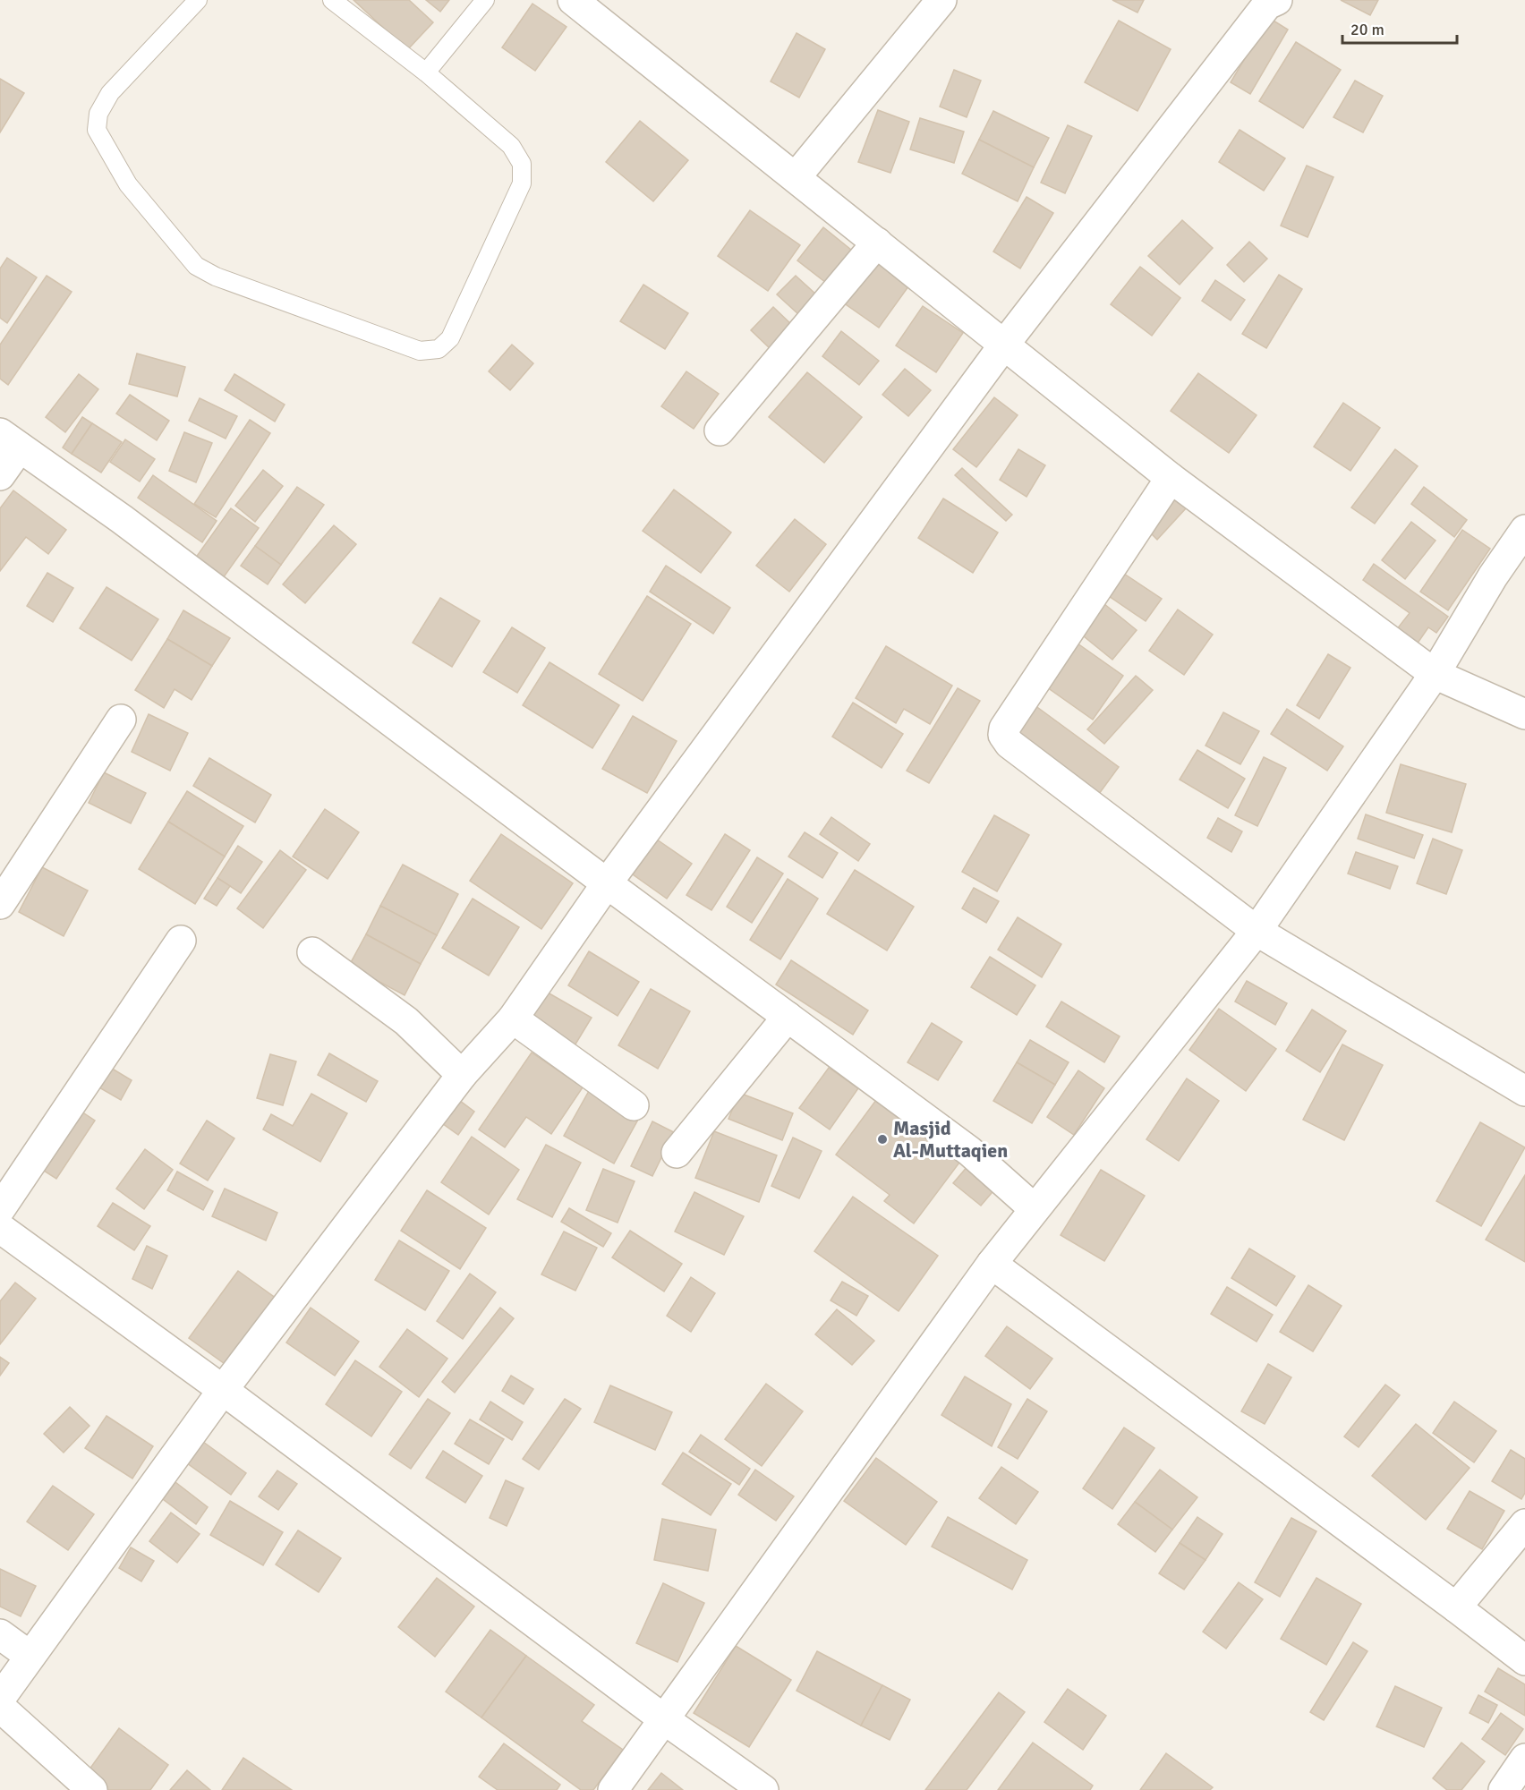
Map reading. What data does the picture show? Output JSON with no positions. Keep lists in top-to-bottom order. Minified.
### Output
{"places":["Masjid Al-Muttaqien"],"scale_bar":"20 m"}
